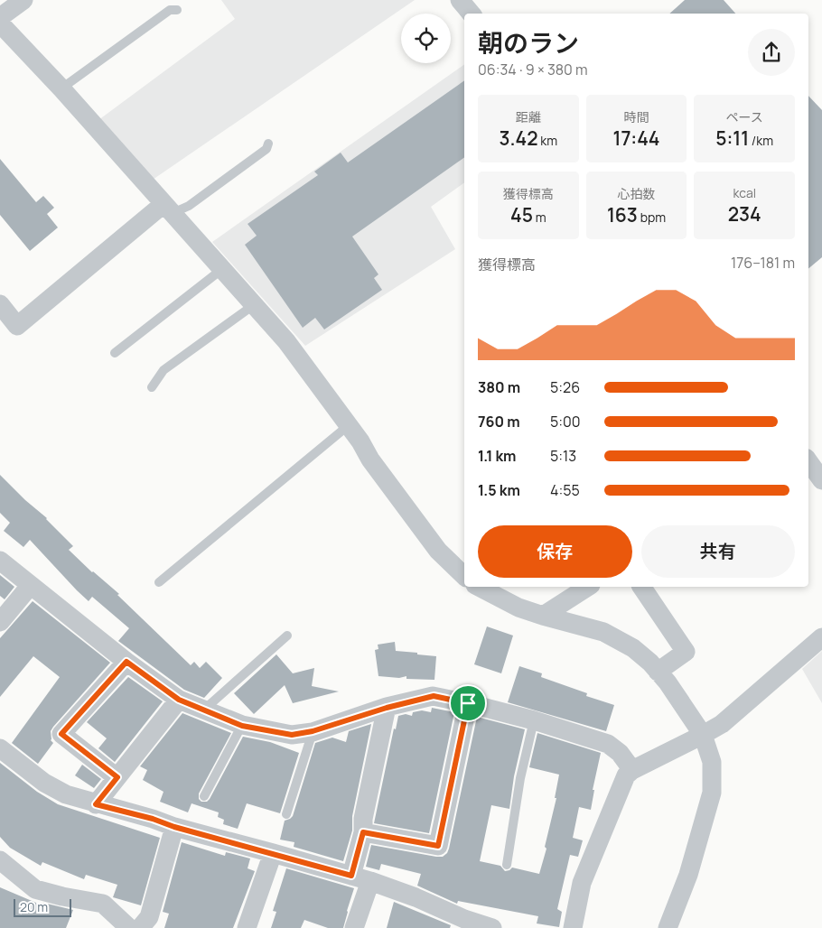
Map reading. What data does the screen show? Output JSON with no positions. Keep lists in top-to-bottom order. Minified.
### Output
{"scale_bar":"20 m","page":{"heading":["朝のラン","06:34 · 9 × 380 m"],"stats":[["距離","3.42 km"],["時間","17:44"],["ペース","5:11 /km"],["獲得標高","45 m"],["心拍数","163 bpm"],["kcal","234"]],"chart":["獲得標高","176–181 m"],"list":[{"name":"380 m","note":"5:26"},{"name":"760 m","note":"5:00"},{"name":"1.1 km","note":"5:13"},{"name":"1.5 km","note":"4:55"}],"buttons":["保存","共有"],"scale":"20 m"}}
